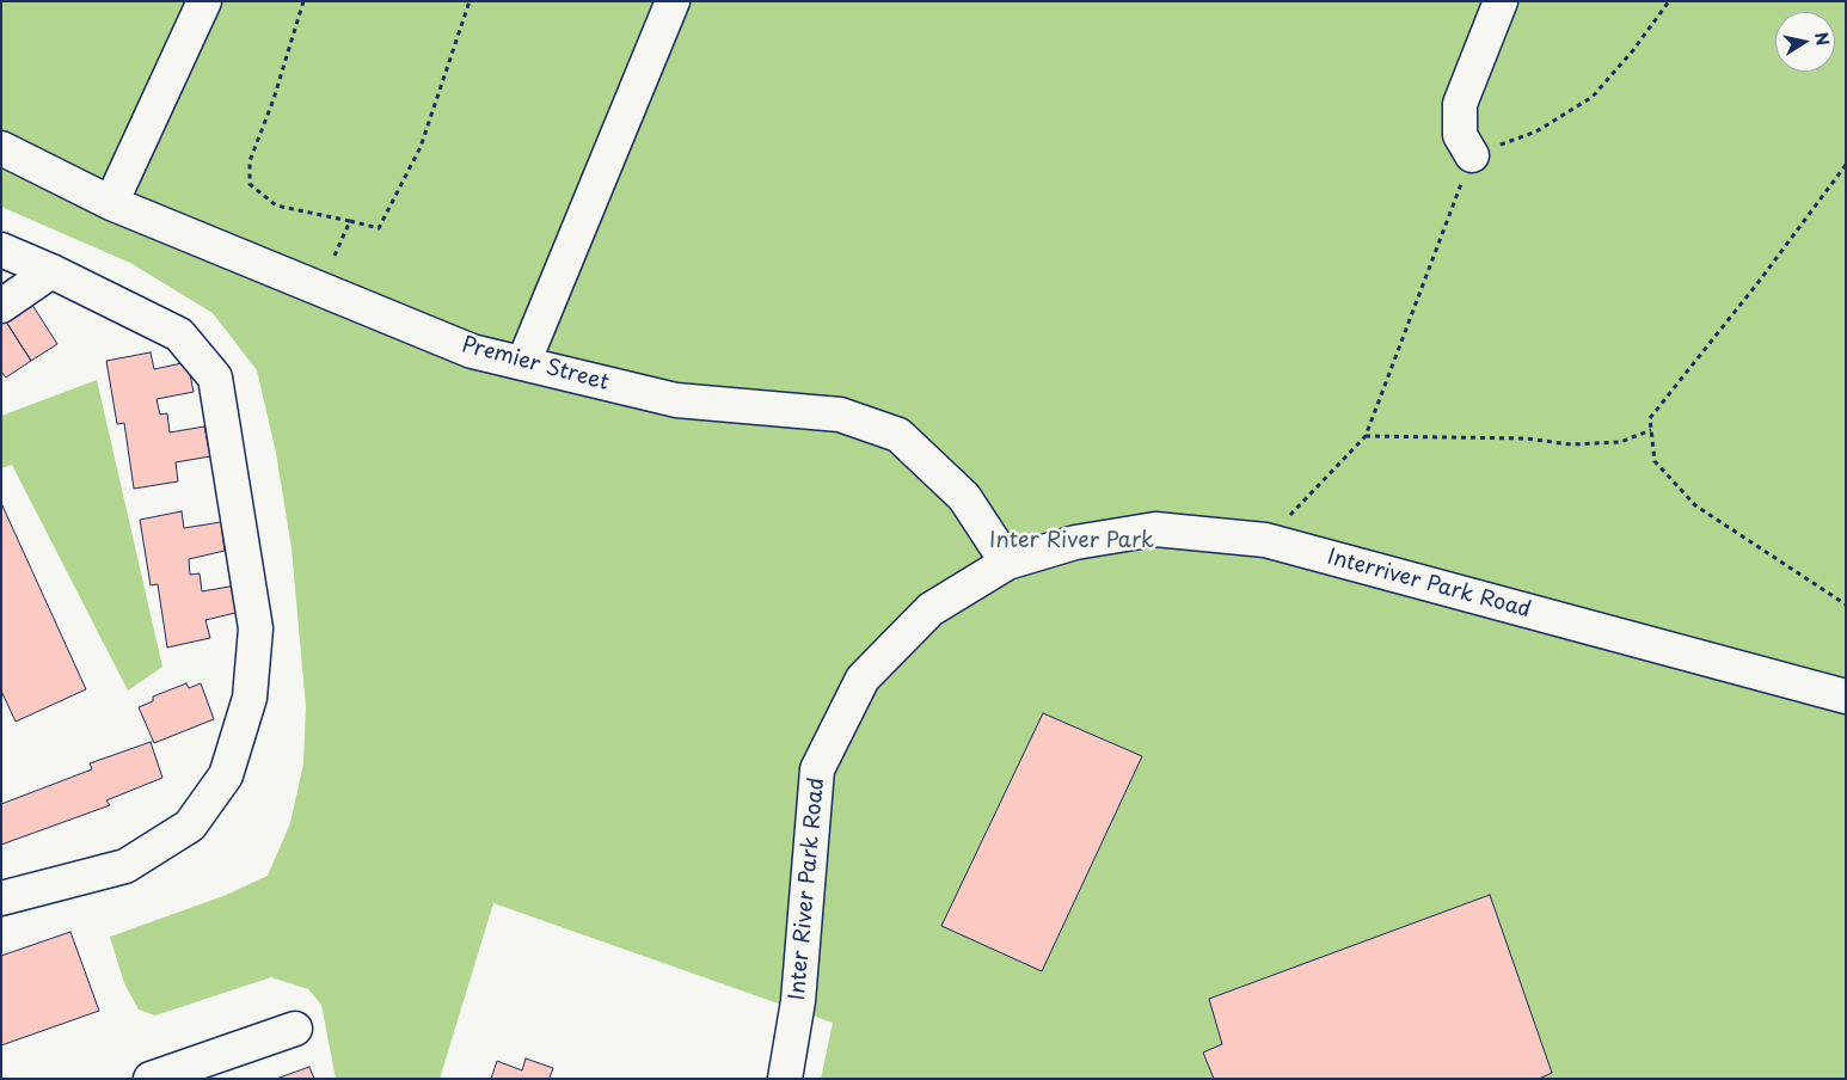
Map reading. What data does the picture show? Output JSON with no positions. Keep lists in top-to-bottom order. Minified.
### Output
{"streets":{"street":["Premier Street","Interriver Park Road","Inter River Park Road"]},"crossings":[["Premier Street","Interriver Park Road"],["Premier Street","Inter River Park Road"],["Interriver Park Road","Inter River Park Road"]],"parks":["Inter River Park"],"north":"right"}
